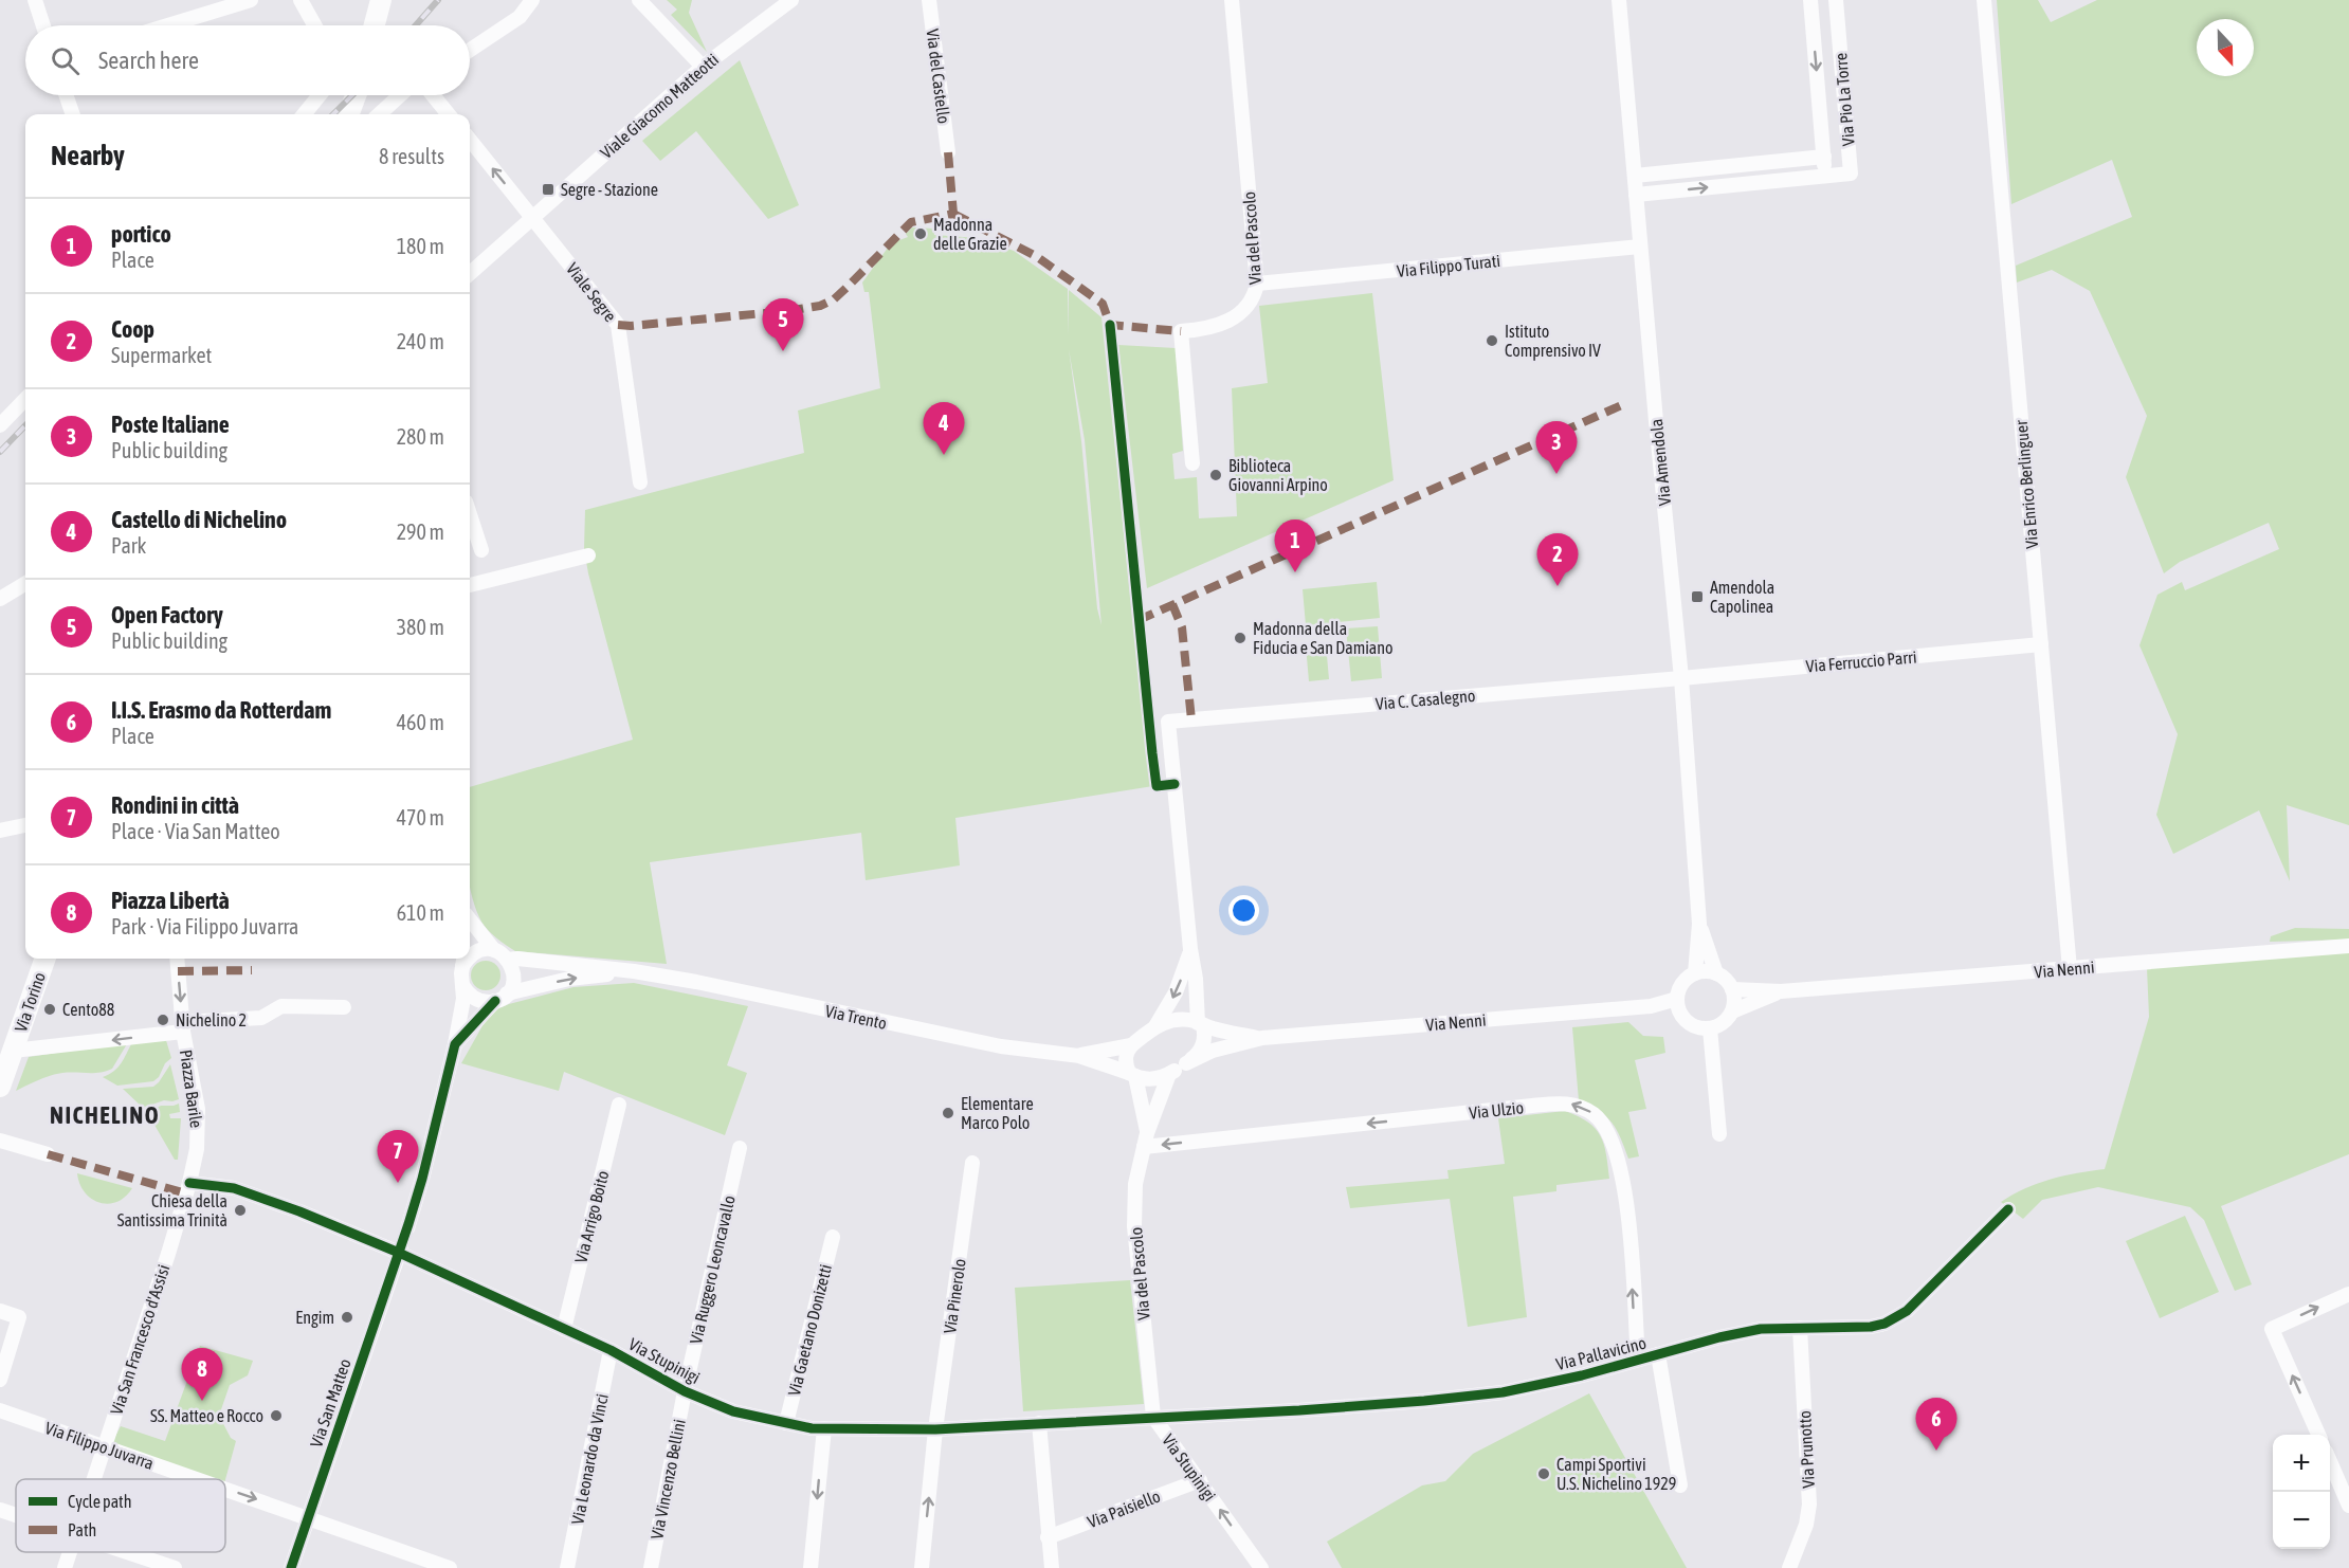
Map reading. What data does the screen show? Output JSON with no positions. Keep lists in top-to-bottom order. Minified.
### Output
{"streets":{"main road":["Via Torino"],"street":["Via del Castello","Via Pio La Torre","Viale Giacomo Matteotti","Via del Pascolo","Via Filippo Turati","Viale Segre","Via Amendola","Via Enrico Berlinguer","Via Ferruccio Parri","Via C. Casalegno","Via Nenni","Via Trento","Piazza Barile","Via Ulzio","Via Arrigo Boito","Via Ruggero Leoncavallo","Via Pinerolo","Via Gaetano Donizetti","Via San Francesco d'Assisi","Via Pallavicino","Via Stupinigi","Via San Matteo","Via Filippo Juvarra","Via Prunotto","Via Leonardo da Vinci","Via Vincenzo Bellini","Via Paisiello"]},"crossings":[["Via Pio La Torre","Via Amendola"],["Viale Giacomo Matteotti","Viale Segre"],["Via del Pascolo","Via Filippo Turati"],["Via del Pascolo","Via Nenni"],["Via del Pascolo","Via Trento"],["Via del Pascolo","Via Ulzio"],["Via del Pascolo","Via Pallavicino"],["Via del Pascolo","Via Stupinigi"],["Via Filippo Turati","Via Amendola"],["Via Amendola","Via Ferruccio Parri"],["Via Amendola","Via C. Casalegno"],["Via Amendola","Via Nenni"],["Via Enrico Berlinguer","Via Ferruccio Parri"],["Via Enrico Berlinguer","Via Nenni"],["Via Ferruccio Parri","Via C. Casalegno"],["Via Nenni","Via Trento"],["Piazza Barile","Via San Francesco d'Assisi"],["Piazza Barile","Via Stupinigi"],["Via Ulzio","Via Pallavicino"],["Via Arrigo Boito","Via Stupinigi"],["Via Ruggero Leoncavallo","Via Stupinigi"],["Via Ruggero Leoncavallo","Via Vincenzo Bellini"],["Via Pinerolo","Via Stupinigi"],["Via Gaetano Donizetti","Via Stupinigi"],["Via San Francesco d'Assisi","Via Stupinigi"],["Via San Francesco d'Assisi","Via Filippo Juvarra"],["Via Pallavicino","Via Stupinigi"],["Via Pallavicino","Via Prunotto"],["Via Stupinigi","Via San Matteo"],["Via Stupinigi","Via Leonardo da Vinci"],["Via Stupinigi","Via Vincenzo Bellini"],["Via Stupinigi","Via Paisiello"],["Via San Matteo","Via Filippo Juvarra"]],"one_way":["Via Filippo Juvarra"],"districts":["NICHELINO"],"places":{"transit":["Segre - Stazione","Amendola Capolinea"],"other":["Madonna delle Grazie","Istituto Comprensivo IV","Biblioteca Giovanni Arpino","Madonna della Fiducia e San Damiano","Cento88","Nichelino 2","Elementare Marco Polo","Chiesa della Santissima Trinità","Engim","SS. Matteo e Rocco","Campi Sportivi U.S. Nichelino 1929"]},"legend":["Cycle path","Path"],"north":"bottom","page":{"search":"Search here","heading":["Nearby","8 results"],"list":[{"mark":"1","name":"portico","note":"Place","value":"180 m"},{"mark":"2","name":"Coop","note":"Supermarket","value":"240 m"},{"mark":"3","name":"Poste Italiane","note":"Public building","value":"280 m"},{"mark":"4","name":"Castello di Nichelino","note":"Park","value":"290 m"},{"mark":"5","name":"Open Factory","note":"Public building","value":"380 m"},{"mark":"6","name":"I.I.S. Erasmo da Rotterdam","note":"Place","value":"460 m"},{"mark":"7","name":"Rondini in città","note":"Place · Via San Matteo","value":"470 m"},{"mark":"8","name":"Piazza Libertà","note":"Park · Via Filippo Juvarra","value":"610 m"}],"pins":["5","4","3","1","2","7","8","6"],"map_buttons":["+","−"]}}
